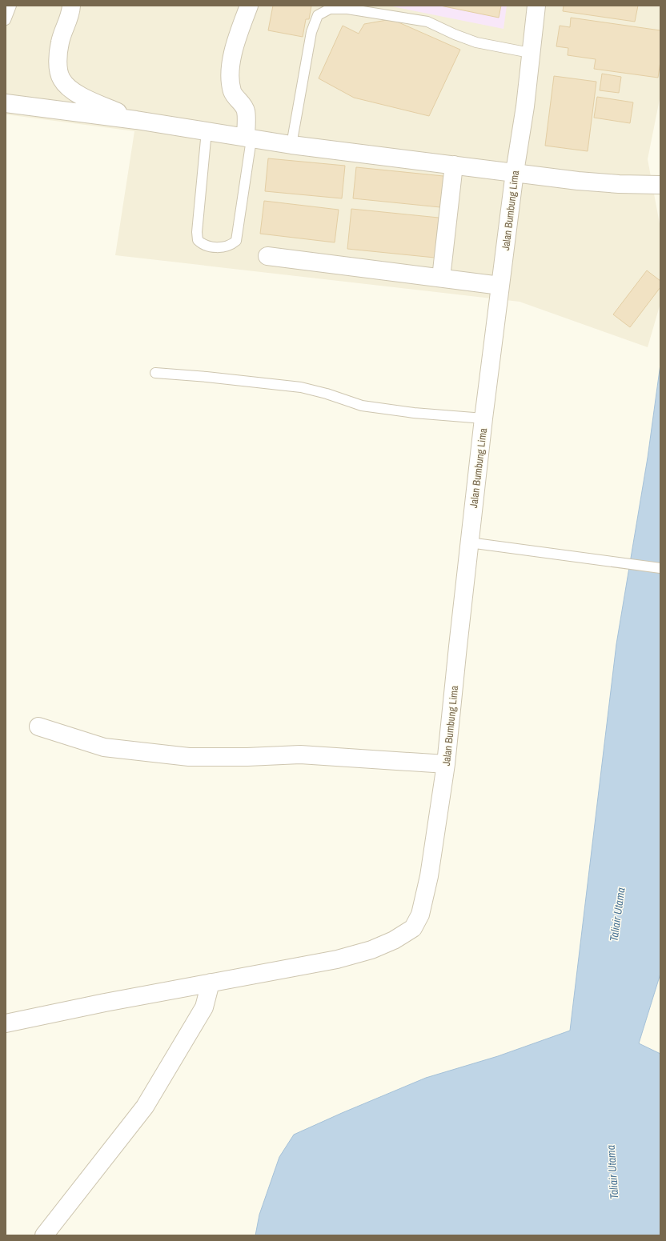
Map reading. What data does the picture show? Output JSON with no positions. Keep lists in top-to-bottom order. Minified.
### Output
{"streets":{"street":["Jalan Bumbung Lima"]},"water":["Taliair Utama"]}
